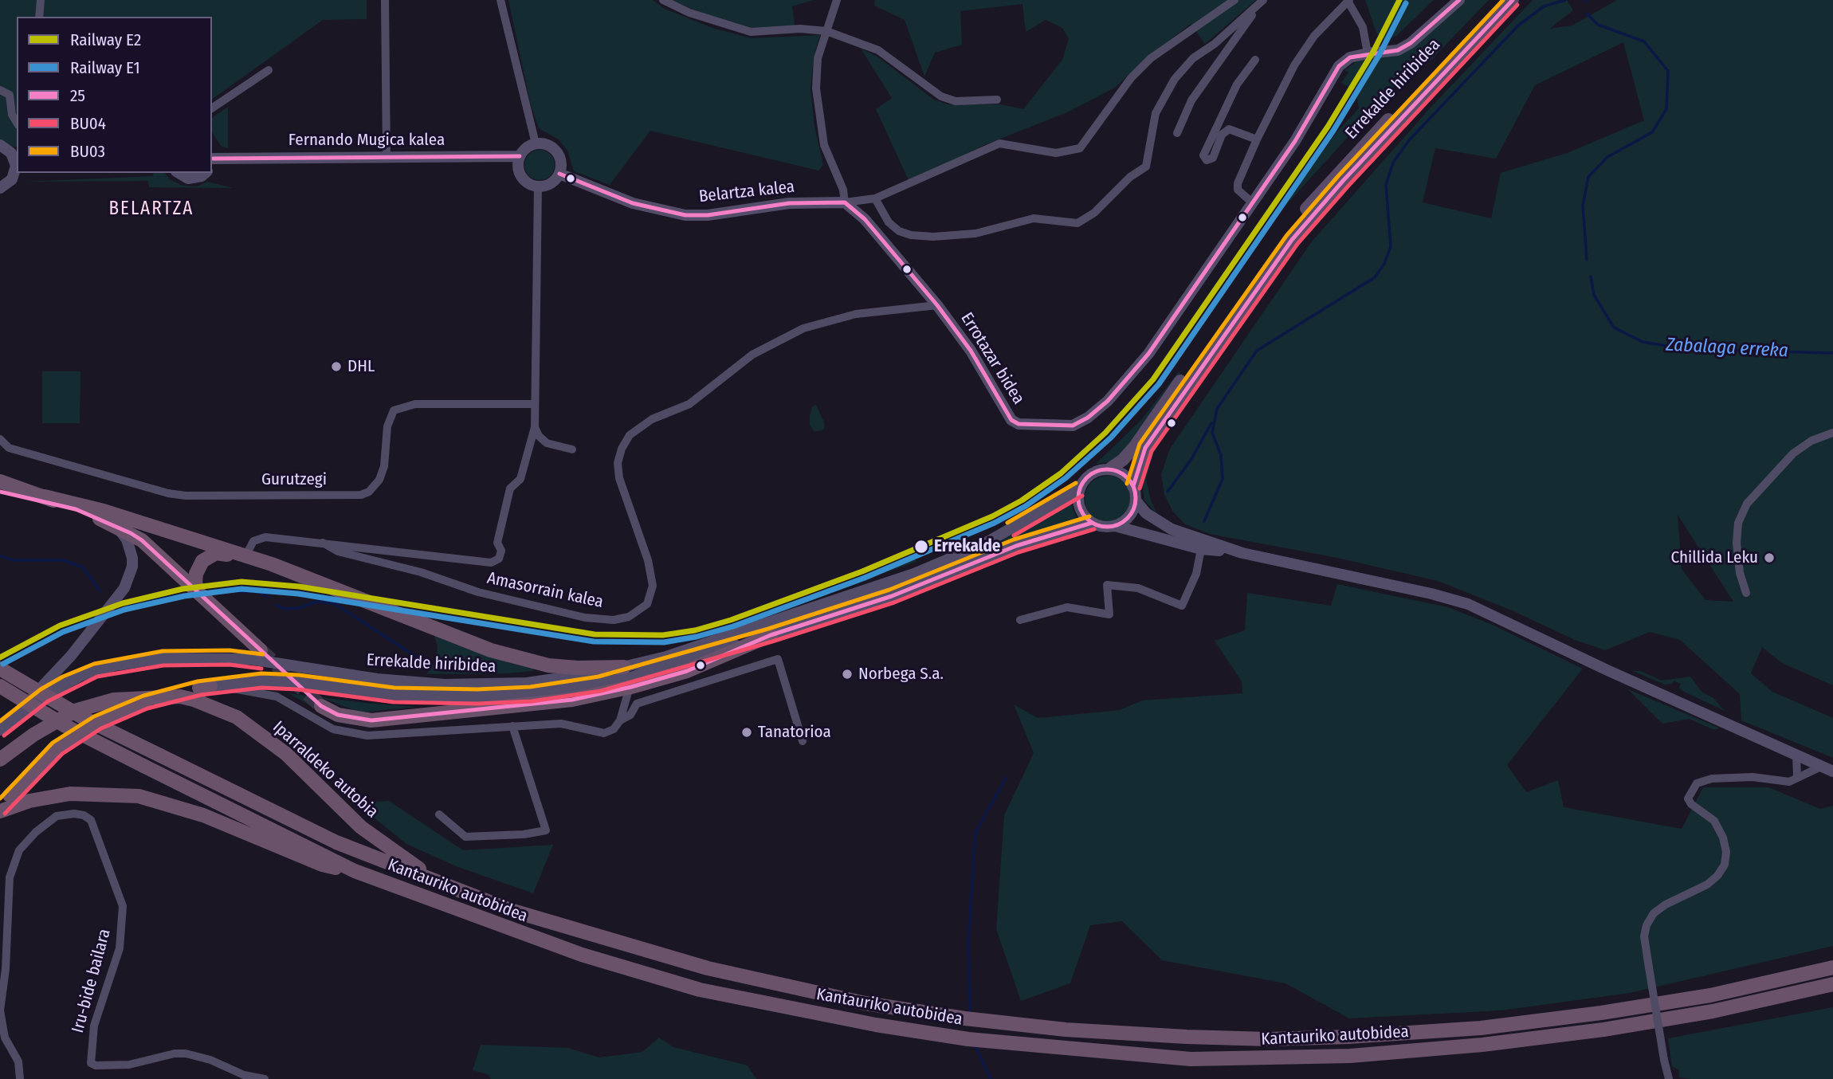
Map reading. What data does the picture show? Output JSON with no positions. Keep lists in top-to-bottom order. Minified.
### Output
{"streets":{"highway":["Iparraldeko autobia","Kantauriko autobidea"],"main road":["Errekalde hiribidea","Fernando Mugica kalea","Belartza kalea","Errotazar bidea"],"street":["Gurutzegi","Amasorrain kalea","Iru-bide bailara"]},"crossings":[["Fernando Mugica kalea","Belartza kalea"],["Belartza kalea","Errotazar bidea"],["Errotazar bidea","Amasorrain kalea"],["Iparraldeko autobia","Kantauriko autobidea"]],"districts":["BELARTZA"],"water":["Zabalaga erreka"],"places":["DHL","Errekalde","Chillida Leku","Norbega S.a.","Tanatorioa"],"lines":["rail line E2","transit line 25","transit line BU03","rail line E1","transit line BU04"],"legend":["Railway E2","Railway E1","25","BU04","BU03"]}
